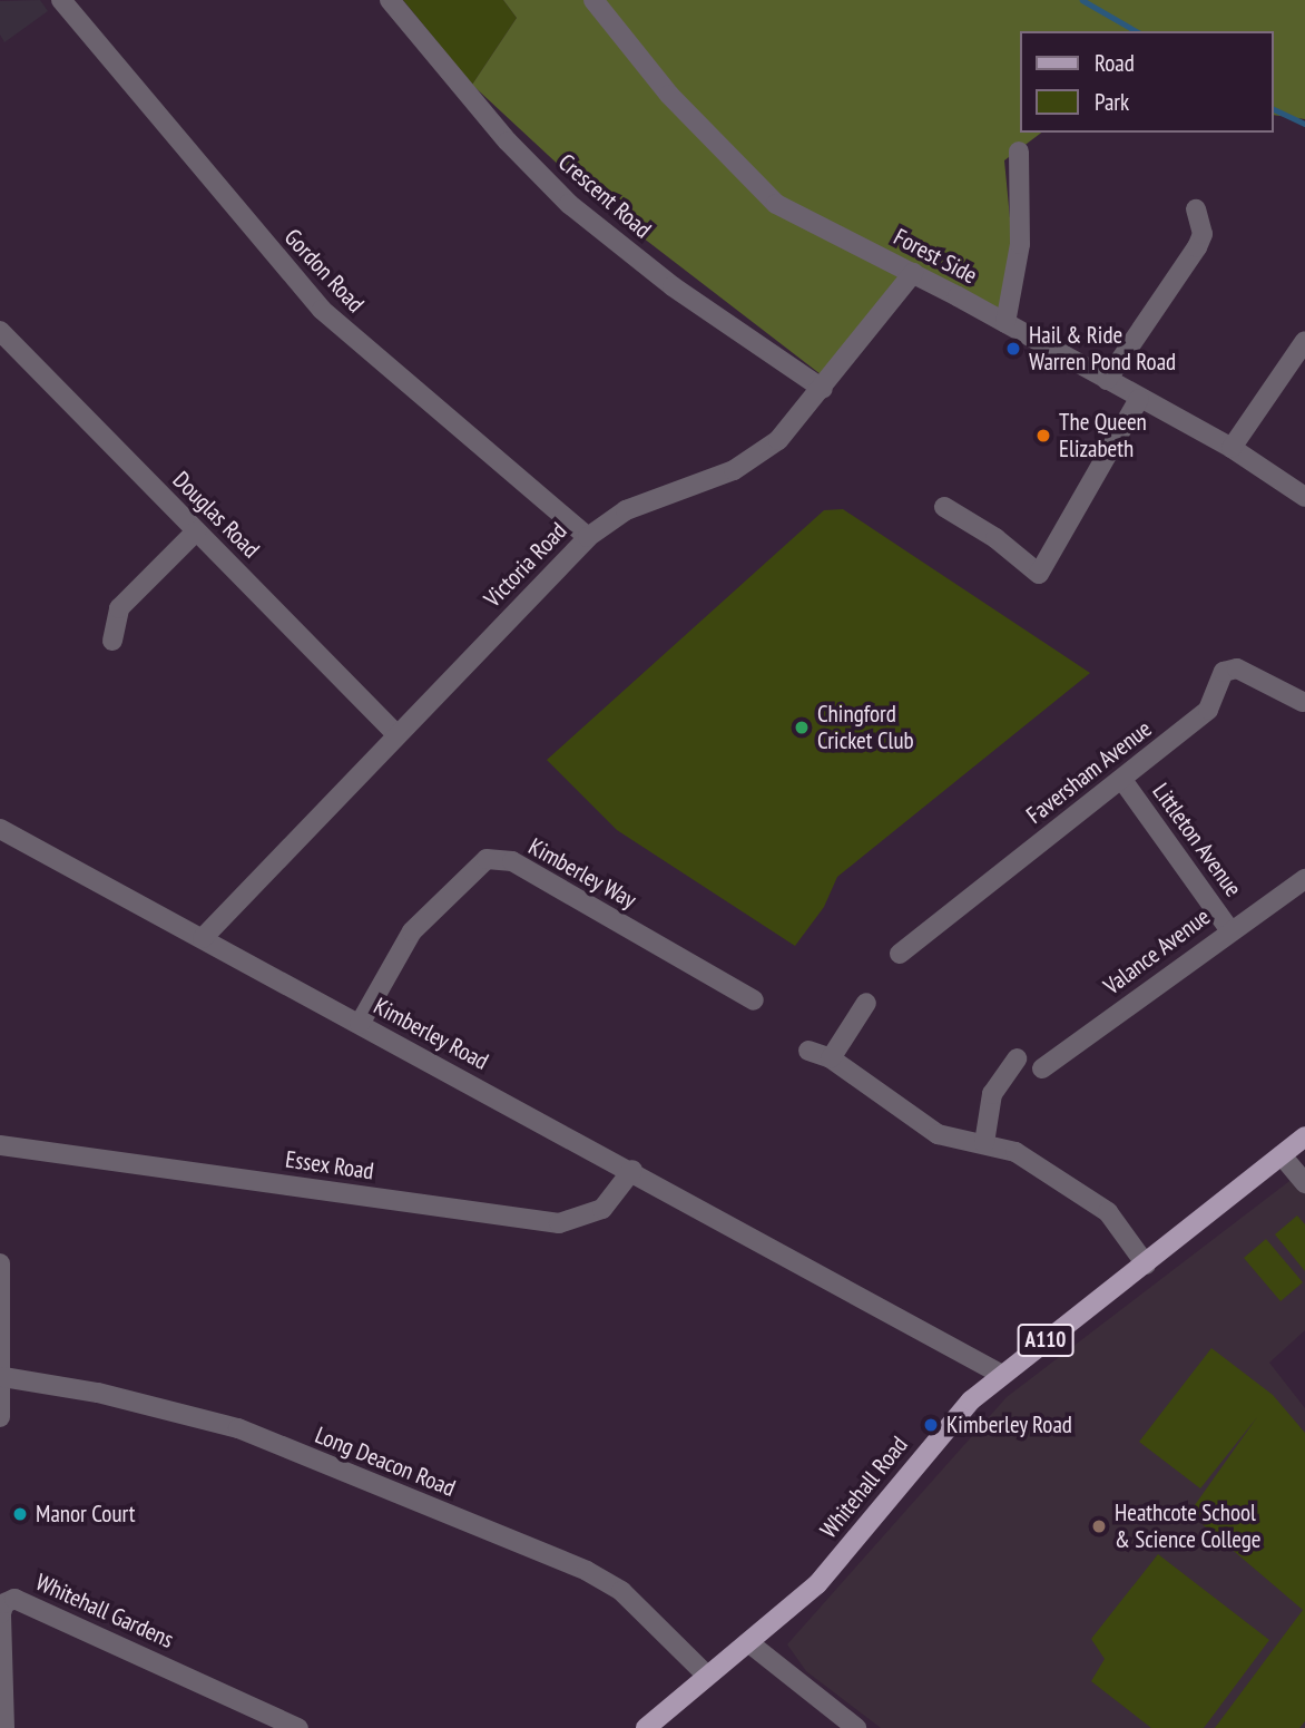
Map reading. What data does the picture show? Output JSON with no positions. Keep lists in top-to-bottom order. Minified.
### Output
{"streets":{"main road":["A110","Whitehall Road"],"street":["Crescent Road","Forest Side","Gordon Road","Douglas Road","Victoria Road","Faversham Avenue","Littleton Avenue","Kimberley Way","Valance Avenue","Kimberley Road","Essex Road","Long Deacon Road","Whitehall Gardens"]},"crossings":[["Crescent Road","Victoria Road"],["Forest Side","Victoria Road"],["Gordon Road","Victoria Road"],["Douglas Road","Victoria Road"],["Victoria Road","Kimberley Road"],["Faversham Avenue","Littleton Avenue"],["Littleton Avenue","Valance Avenue"],["Kimberley Way","Kimberley Road"],["Kimberley Road","Essex Road"],["Kimberley Road","Whitehall Road"],["Long Deacon Road","Whitehall Road"]],"places":["Hail & Ride Warren Pond Road","The Queen Elizabeth","Chingford Cricket Club","Kimberley Road","Manor Court","Heathcote School & Science College"],"legend":["Road","Park"]}
